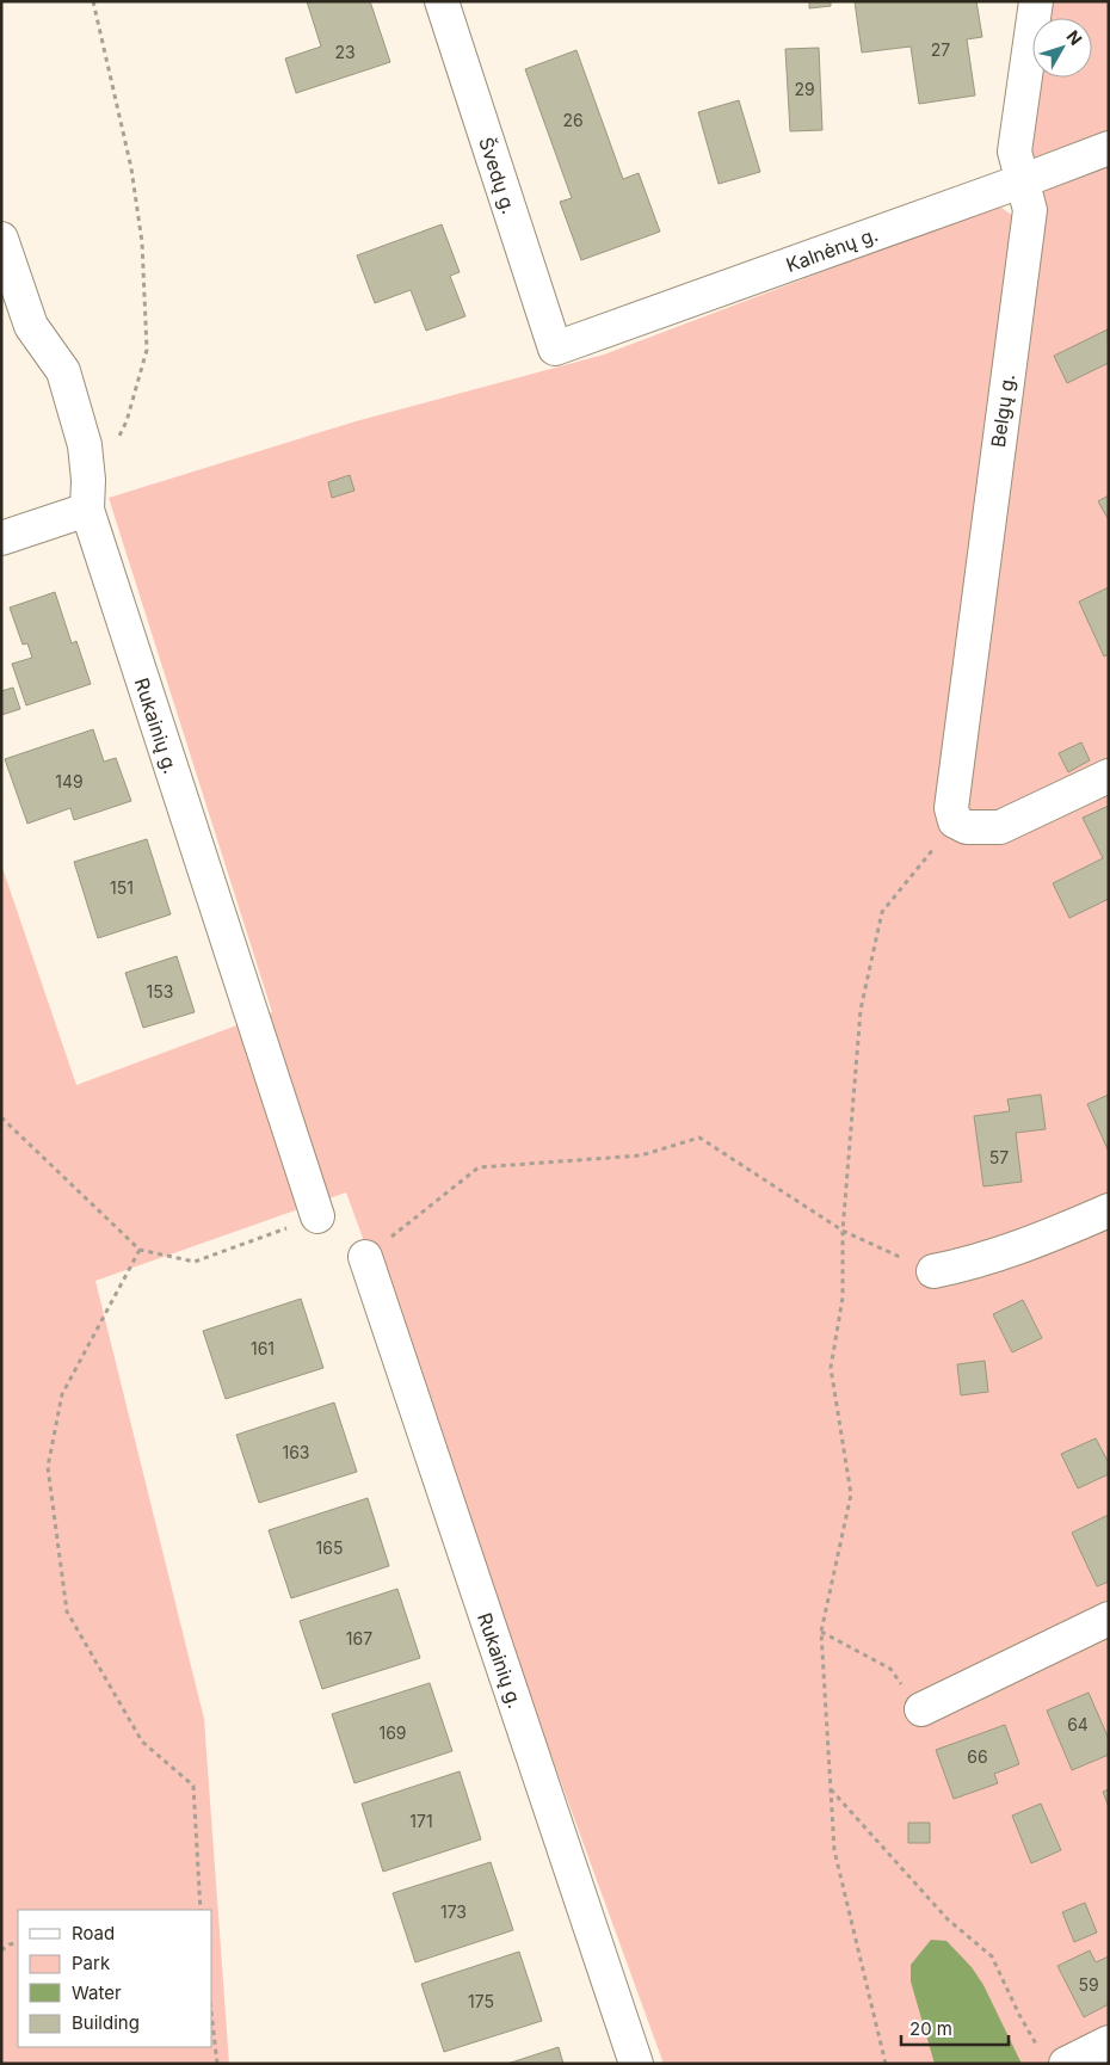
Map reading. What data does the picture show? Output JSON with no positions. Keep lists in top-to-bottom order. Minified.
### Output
{"streets":{"street":["Švedų g.","Kalnėnų g.","Belgų g.","Rukainių g."]},"crossings":[["Švedų g.","Kalnėnų g."],["Kalnėnų g.","Belgų g."]],"house_numbers":["27","23","29","26","149","151","153","57","161","163","165","167","64","169","66","171","173","59","175"],"legend":["Road","Park","Water","Building"],"scale_bar":"20 m","north":"top right"}
